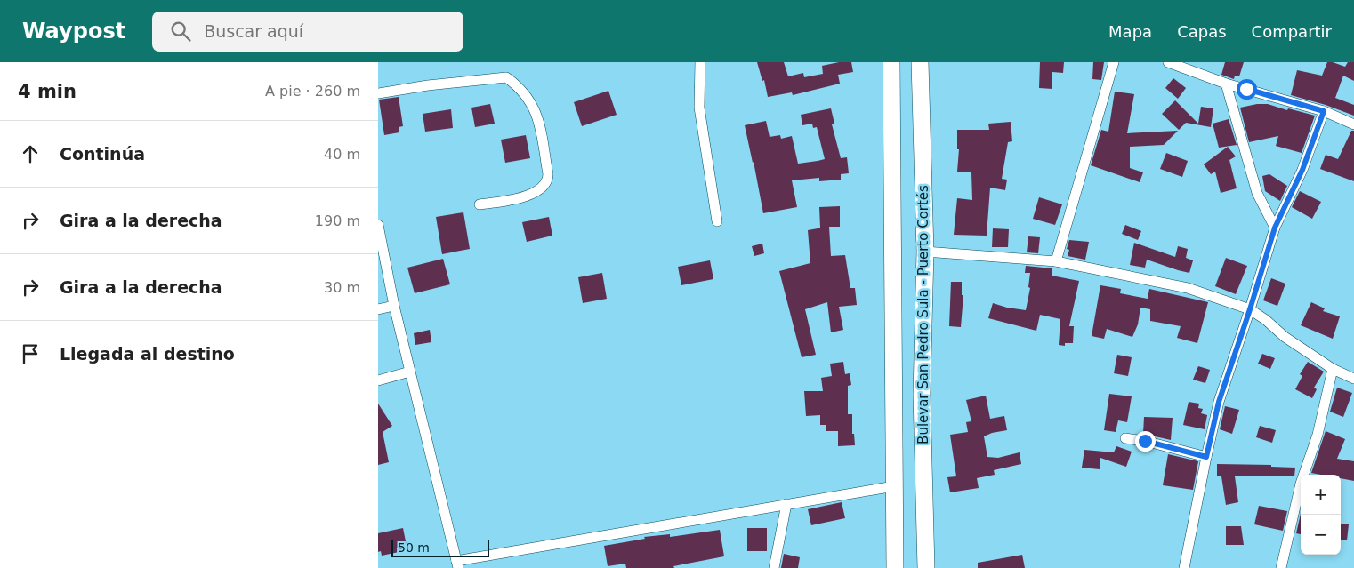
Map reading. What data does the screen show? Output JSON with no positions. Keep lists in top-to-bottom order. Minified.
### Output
{"streets":{"highway":["Bulevar San Pedro Sula - Puerto Cortés"]},"scale_bar":"50 m","page":{"header":"Waypost","search":"Buscar aquí","nav":["Mapa","Capas","Compartir"],"heading":["4 min","A pie · 260 m"],"list":[["Continúa","40 m"],["Gira a la derecha","190 m"],["Gira a la derecha","30 m"],"Llegada al destino"],"map_buttons":["+","−"],"scale":"50 m"}}
